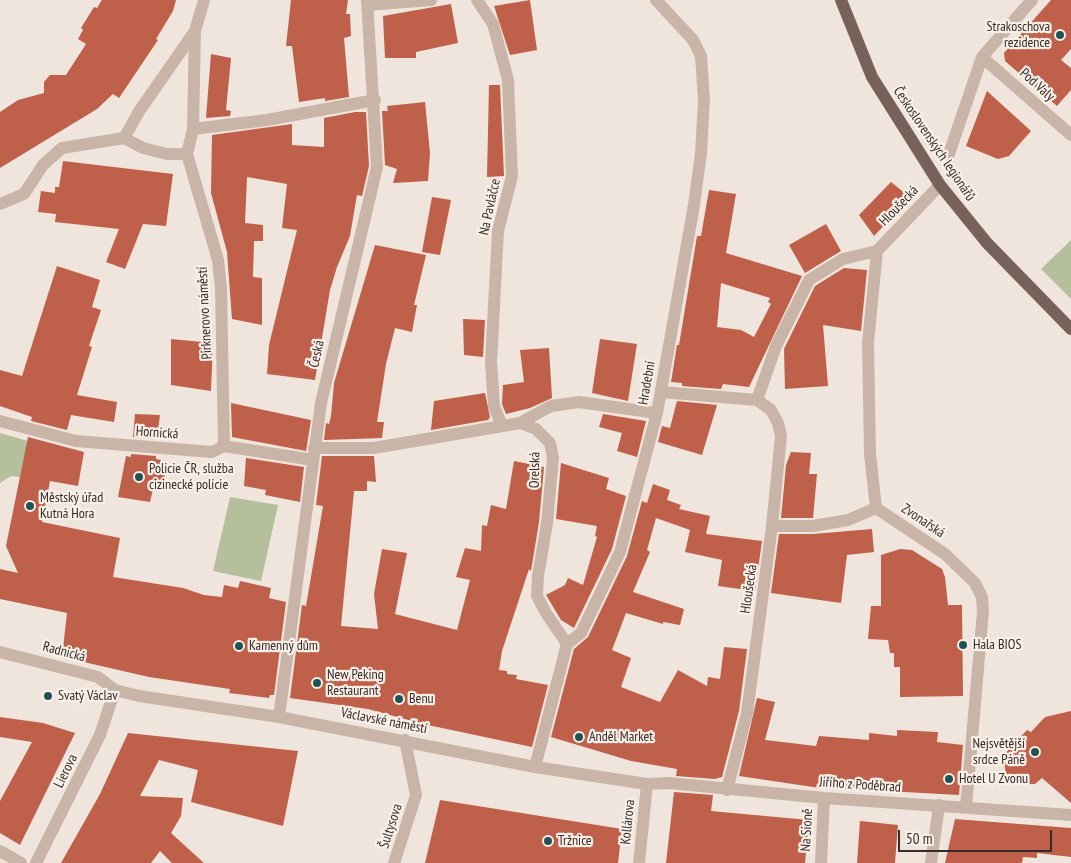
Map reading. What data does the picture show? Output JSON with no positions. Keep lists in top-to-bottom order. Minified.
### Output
{"streets":{"main road":["Československých legionářů"],"street":["Pod Valy","Hloušecká","Na Pavláčce","Pirknerovo náměstí","Česká","Hradební","Hornická","Orelská","Zvonařská","Radnická","Václavské náměstí","Lierova","Jiřího z Poděbrad","Kollárova","Šultysova","Na Sioně"]},"crossings":[["Československých legionářů","Hloušecká"],["Hloušecká","Jiřího z Poděbrad"],["Pirknerovo náměstí","Hornická"],["Česká","Hornická"],["Česká","Václavské náměstí"],["Hradební","Orelská"],["Hradební","Václavské náměstí"],["Zvonařská","Jiřího z Poděbrad"],["Radnická","Václavské náměstí"],["Radnická","Lierova"],["Václavské náměstí","Lierova"],["Václavské náměstí","Jiřího z Poděbrad"],["Václavské náměstí","Kollárova"],["Václavské náměstí","Šultysova"],["Jiřího z Poděbrad","Kollárova"],["Jiřího z Poděbrad","Na Sioně"]],"places":["Strakoschova rezidence","Policie ČR, služba cizinecké policie","Městský úřad Kutná Hora","Hala BIOS","Kamenný dům","New Peking Restaurant","Svatý Václav","Benu","Anděl Market","Nejsvětější srdce Páně","Hotel U Zvonu","Tržnice"],"scale_bar":"50 m"}
